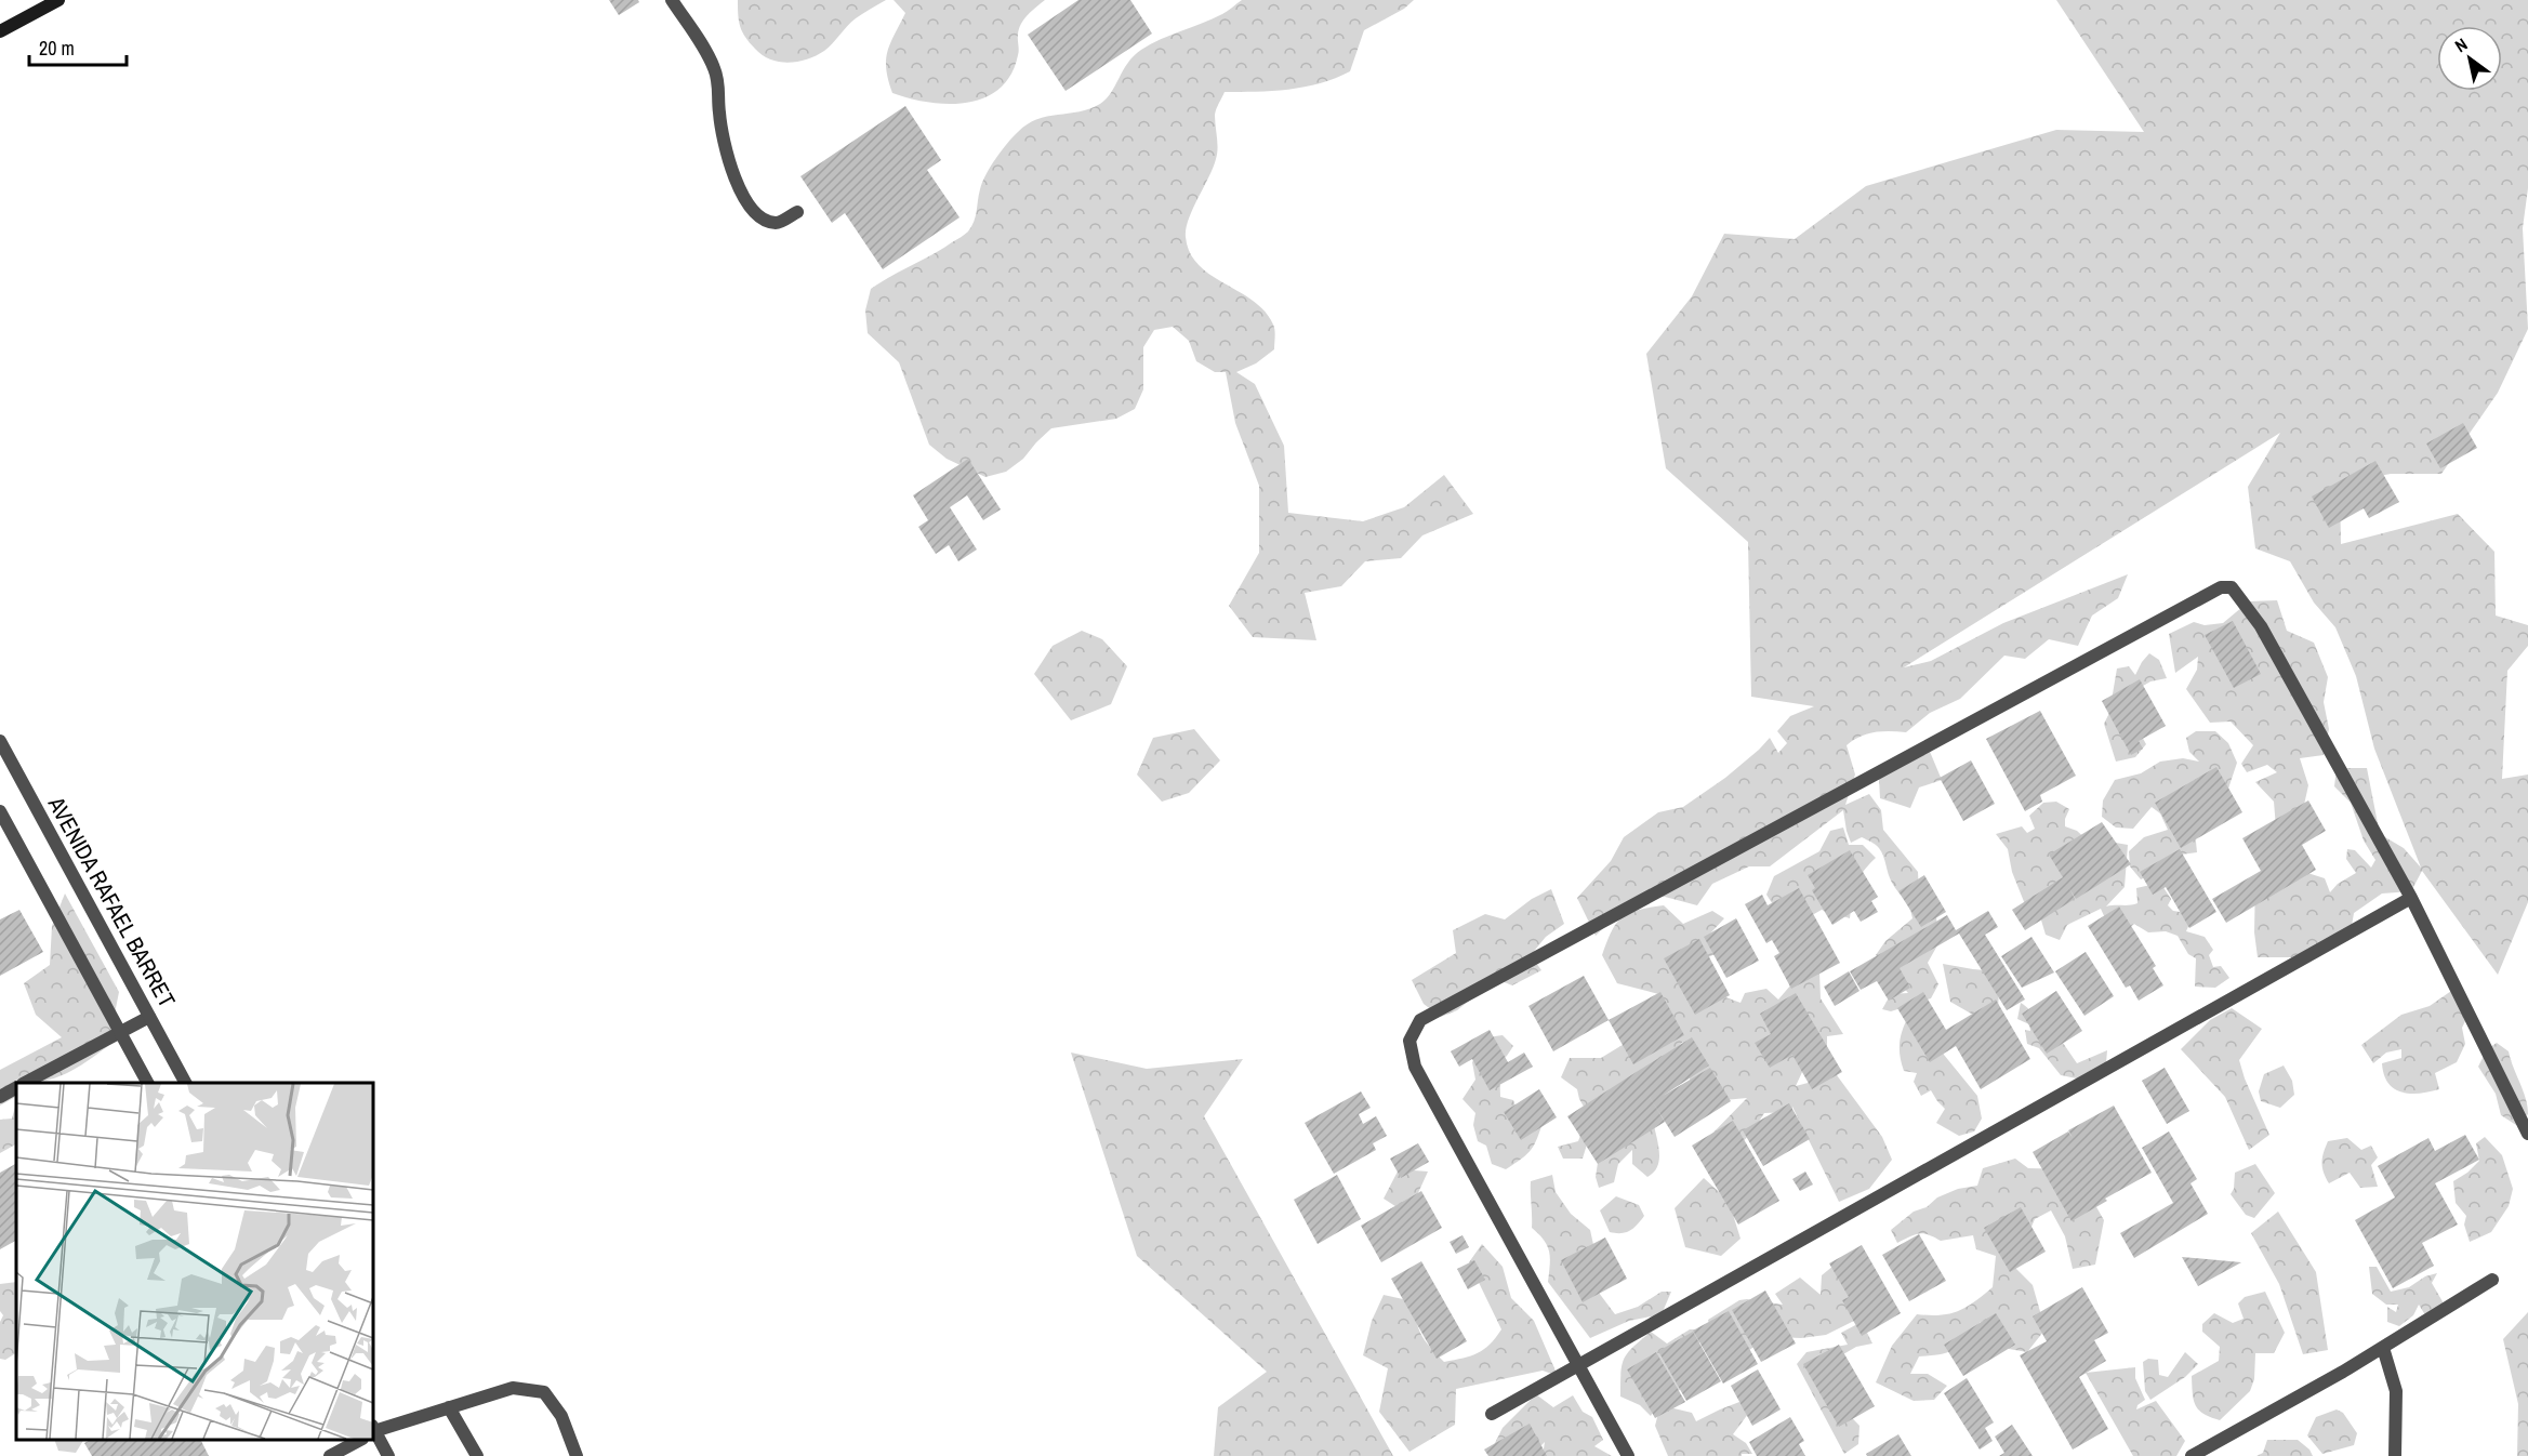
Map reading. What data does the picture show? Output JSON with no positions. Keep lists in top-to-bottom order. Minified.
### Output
{"streets":{"street":["AVENIDA RAFAEL BARRET"]},"scale_bar":"20 m","north":"top left"}
